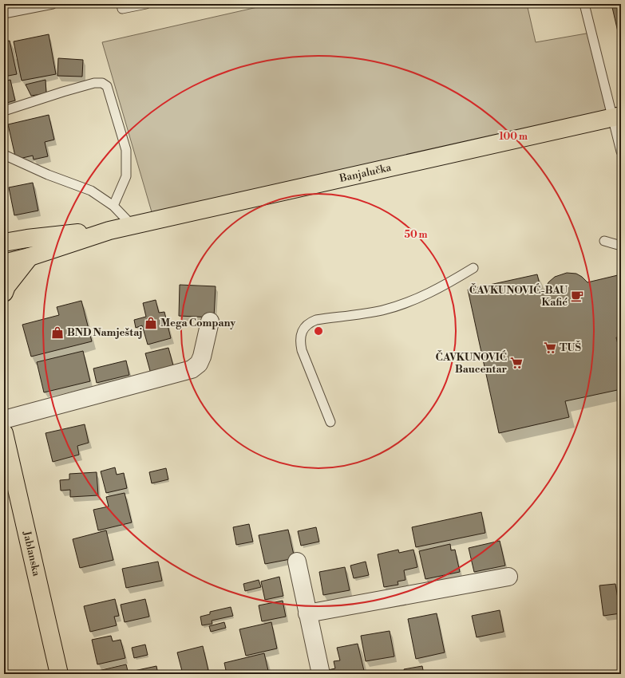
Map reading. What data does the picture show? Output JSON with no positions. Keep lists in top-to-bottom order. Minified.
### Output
{"streets":{"main road":["Banjalučka","Jablanska"]},"places":{"cafe":["ČAVKUNOVIĆ-BAU Kafić"],"shop":["Mega Company","BND Namještaj"],"supermarket":["TUŠ","ČAVKUNOVIĆ Baucentar"]},"rings":["100 m","50 m"]}
